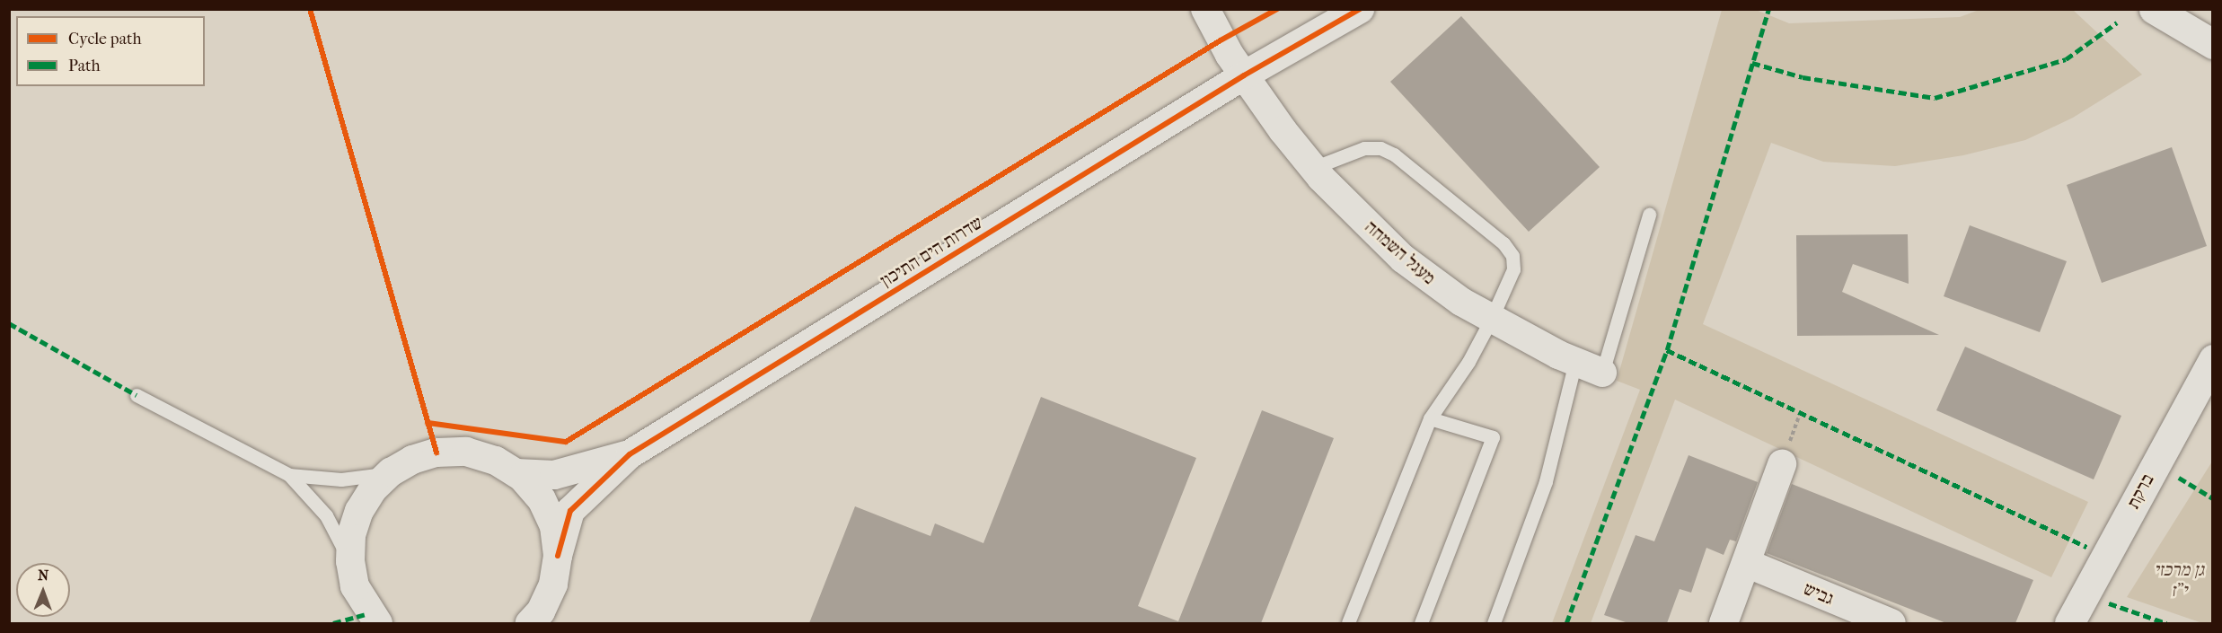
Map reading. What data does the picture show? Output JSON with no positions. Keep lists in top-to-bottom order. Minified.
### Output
{"streets":{"street":["שדרות הים התיכון","מעגל השמחה","ברקת","גביש"]},"crossings":[["שדרות הים התיכון","מעגל השמחה"]],"parks":["גן מרכזי י\"ז"],"legend":["Cycle path","Path"],"north":"top"}
